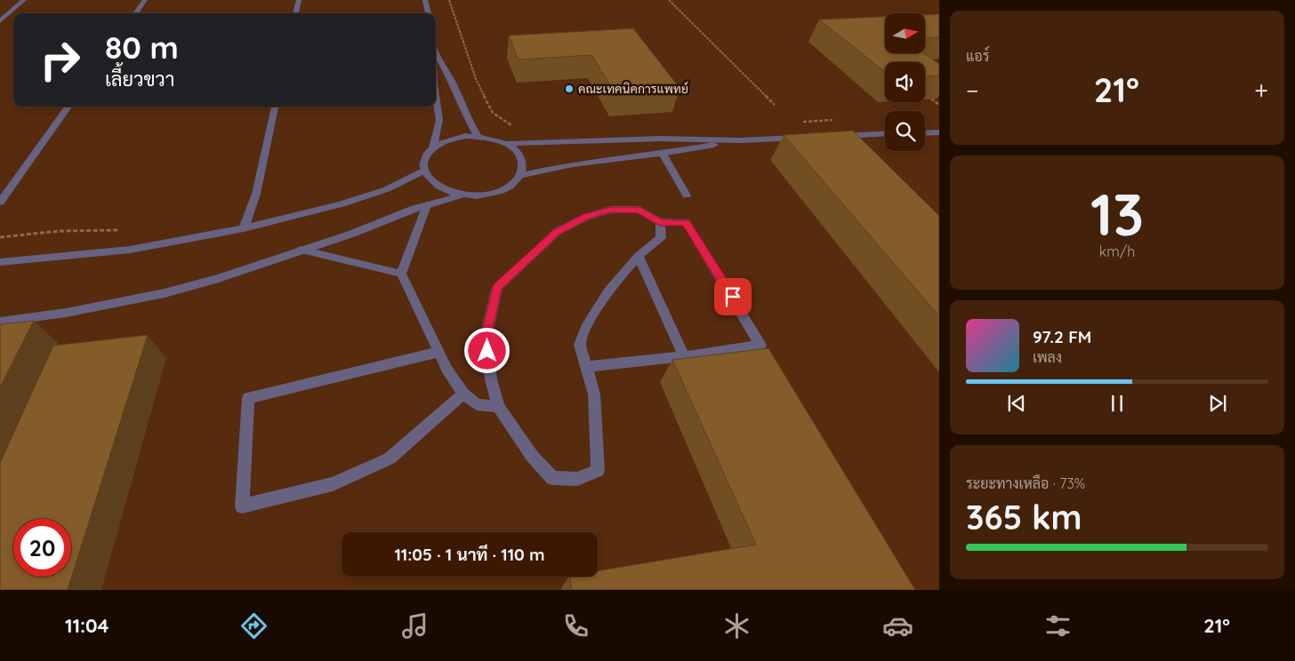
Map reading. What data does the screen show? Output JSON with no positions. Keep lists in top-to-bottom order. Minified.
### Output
{"places":["คณะเทคนิคการแพทย์"],"north":"right","page":{"tile":["แอร์",["13","km/h"],["ระยะทางเหลือ · 73%","365 km"]],"turn":["80 m","เลี้ยวขวา"],"heat":["−","21°","+"],"song":["97.2 FM","เพลง"],"limit":"20","trip":"11:05 · 1 นาที · 110 m","tabs":["11:04","21°"]}}
